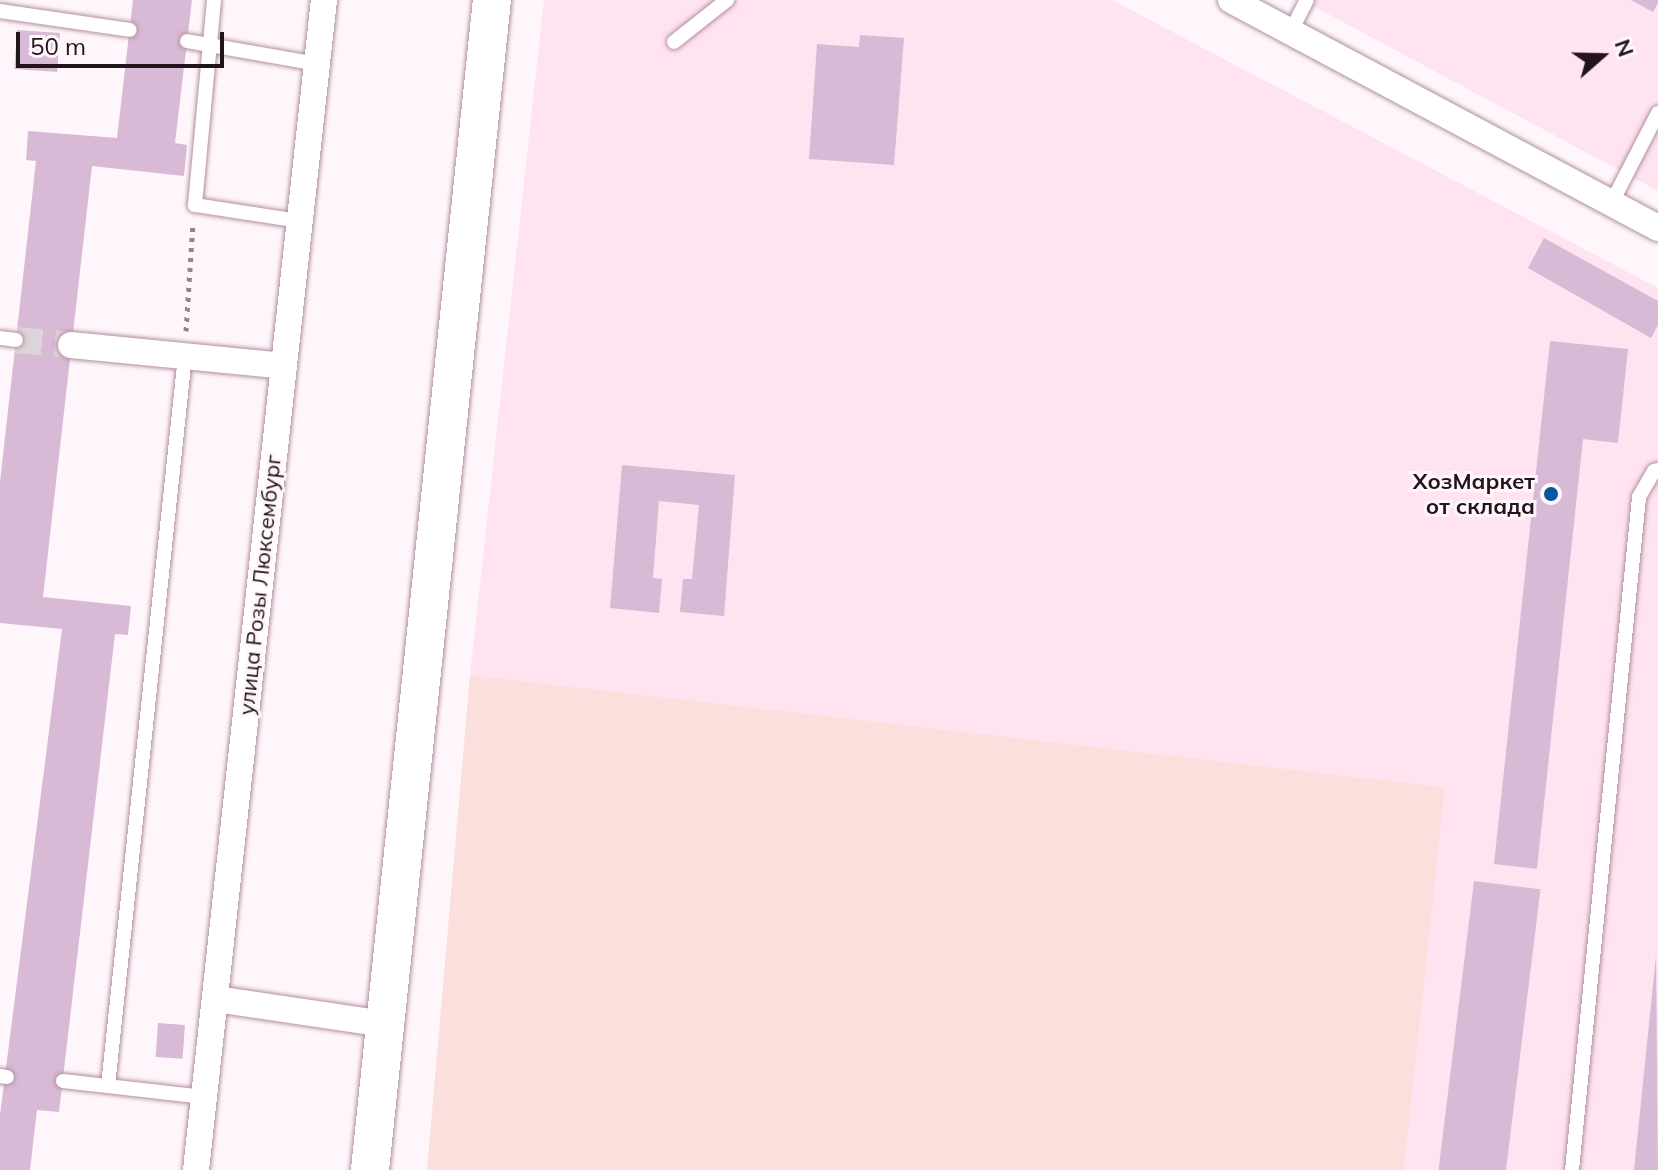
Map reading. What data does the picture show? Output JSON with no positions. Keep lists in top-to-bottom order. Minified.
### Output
{"streets":{"street":["улица Розы Люксембург"]},"places":["ХозМаркет от склада"],"scale_bar":"50 m","north":"right"}
